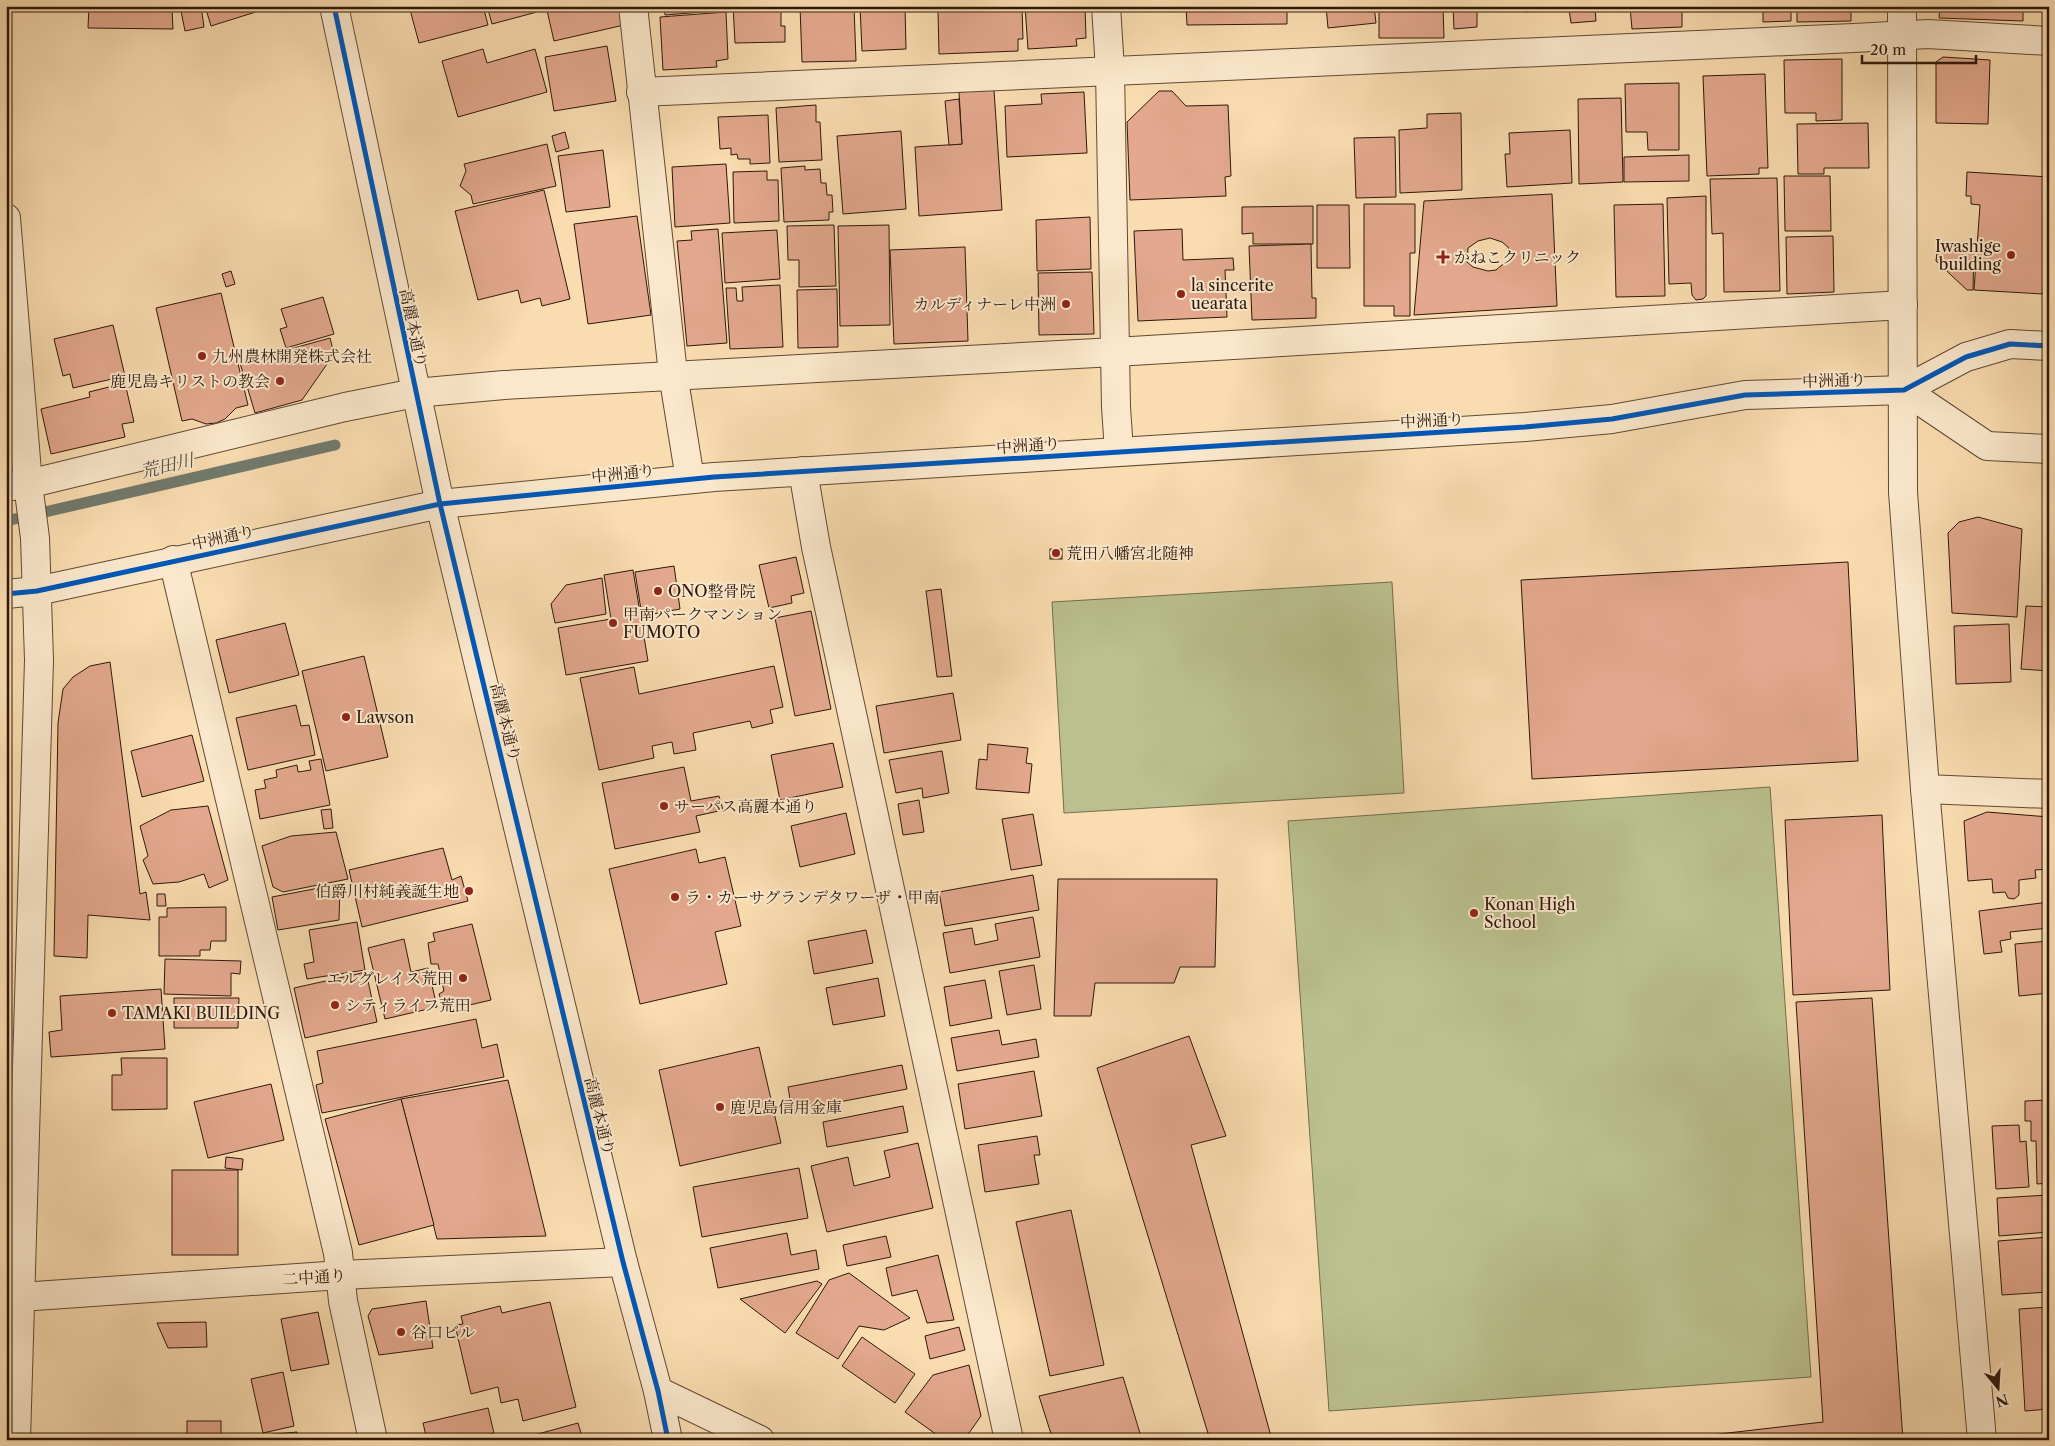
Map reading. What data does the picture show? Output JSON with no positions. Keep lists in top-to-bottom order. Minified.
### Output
{"streets":{"street":["高麗本通り","中洲通り","二中通り"]},"crossings":[["高麗本通り","中洲通り"],["高麗本通り","二中通り"]],"water":["荒田川"],"places":{"other":["Iwashige building","la sincerite uearata","カルディナーレ中洲","九州農林開発株式会社","鹿児島キリストの教会","荒田八幡宮北随神","ONO整骨院","甲南パークマンション FUMOTO","Lawson","サーパス高麗本通り","伯爵川村純義誕生地","ラ・カーサグランデタワーザ・甲南","Konan High School","エルグレイス荒田","シティライフ荒田","TAMAKI BUILDING","鹿児島信用金庫","谷口ビル"],"health":["かねこクリニック"]},"scale_bar":"20 m","north":"bottom"}
